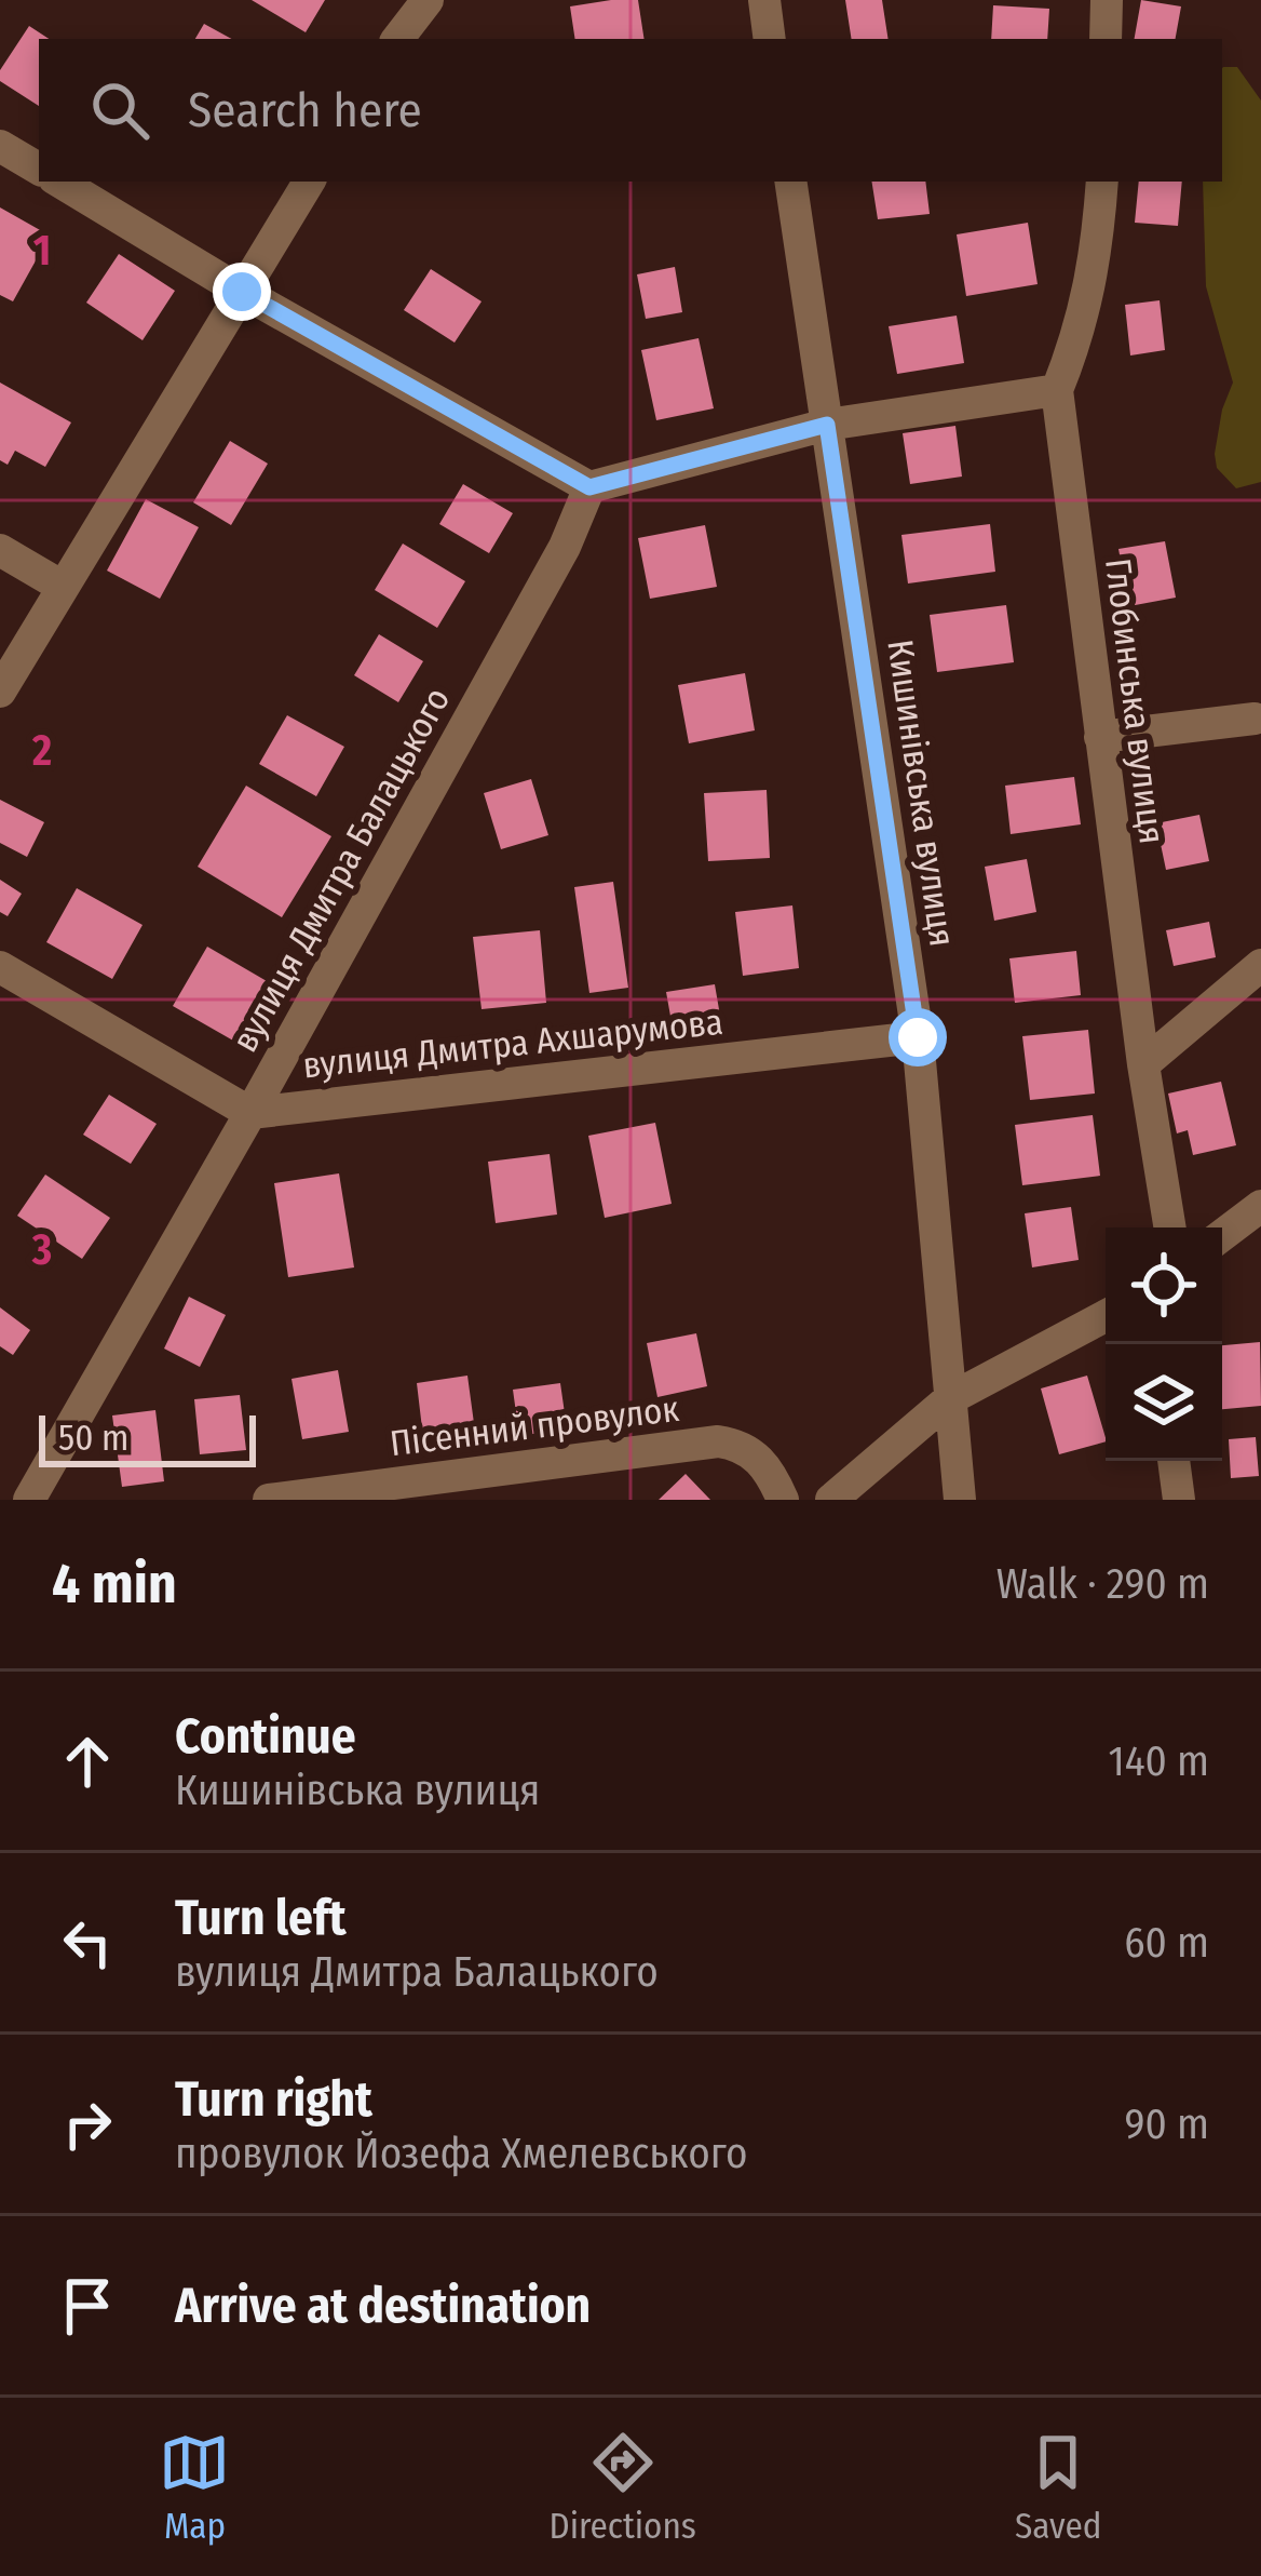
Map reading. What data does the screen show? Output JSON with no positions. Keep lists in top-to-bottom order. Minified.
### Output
{"streets":{"street":["Глобинська вулиця","Кишинівська вулиця","вулиця Дмитра Балацького","вулиця Дмитра Ахшарумова","Пісенний провулок"]},"crossings":[["Кишинівська вулиця","вулиця Дмитра Ахшарумова"],["вулиця Дмитра Балацького","вулиця Дмитра Ахшарумова"]],"scale_bar":"50 m","page":{"search":"Search here","scale":"50 m","heading":["4 min","Walk · 290 m"],"list":[["Continue","Кишинівська вулиця","140 m"],["Turn left","вулиця Дмитра Балацького","60 m"],["Turn right","провулок Йозефа Хмелевського","90 m"],"Arrive at destination"],"nav":["Map","Directions","Saved"]},"grid":{"rows":["1","2","3"]}}
